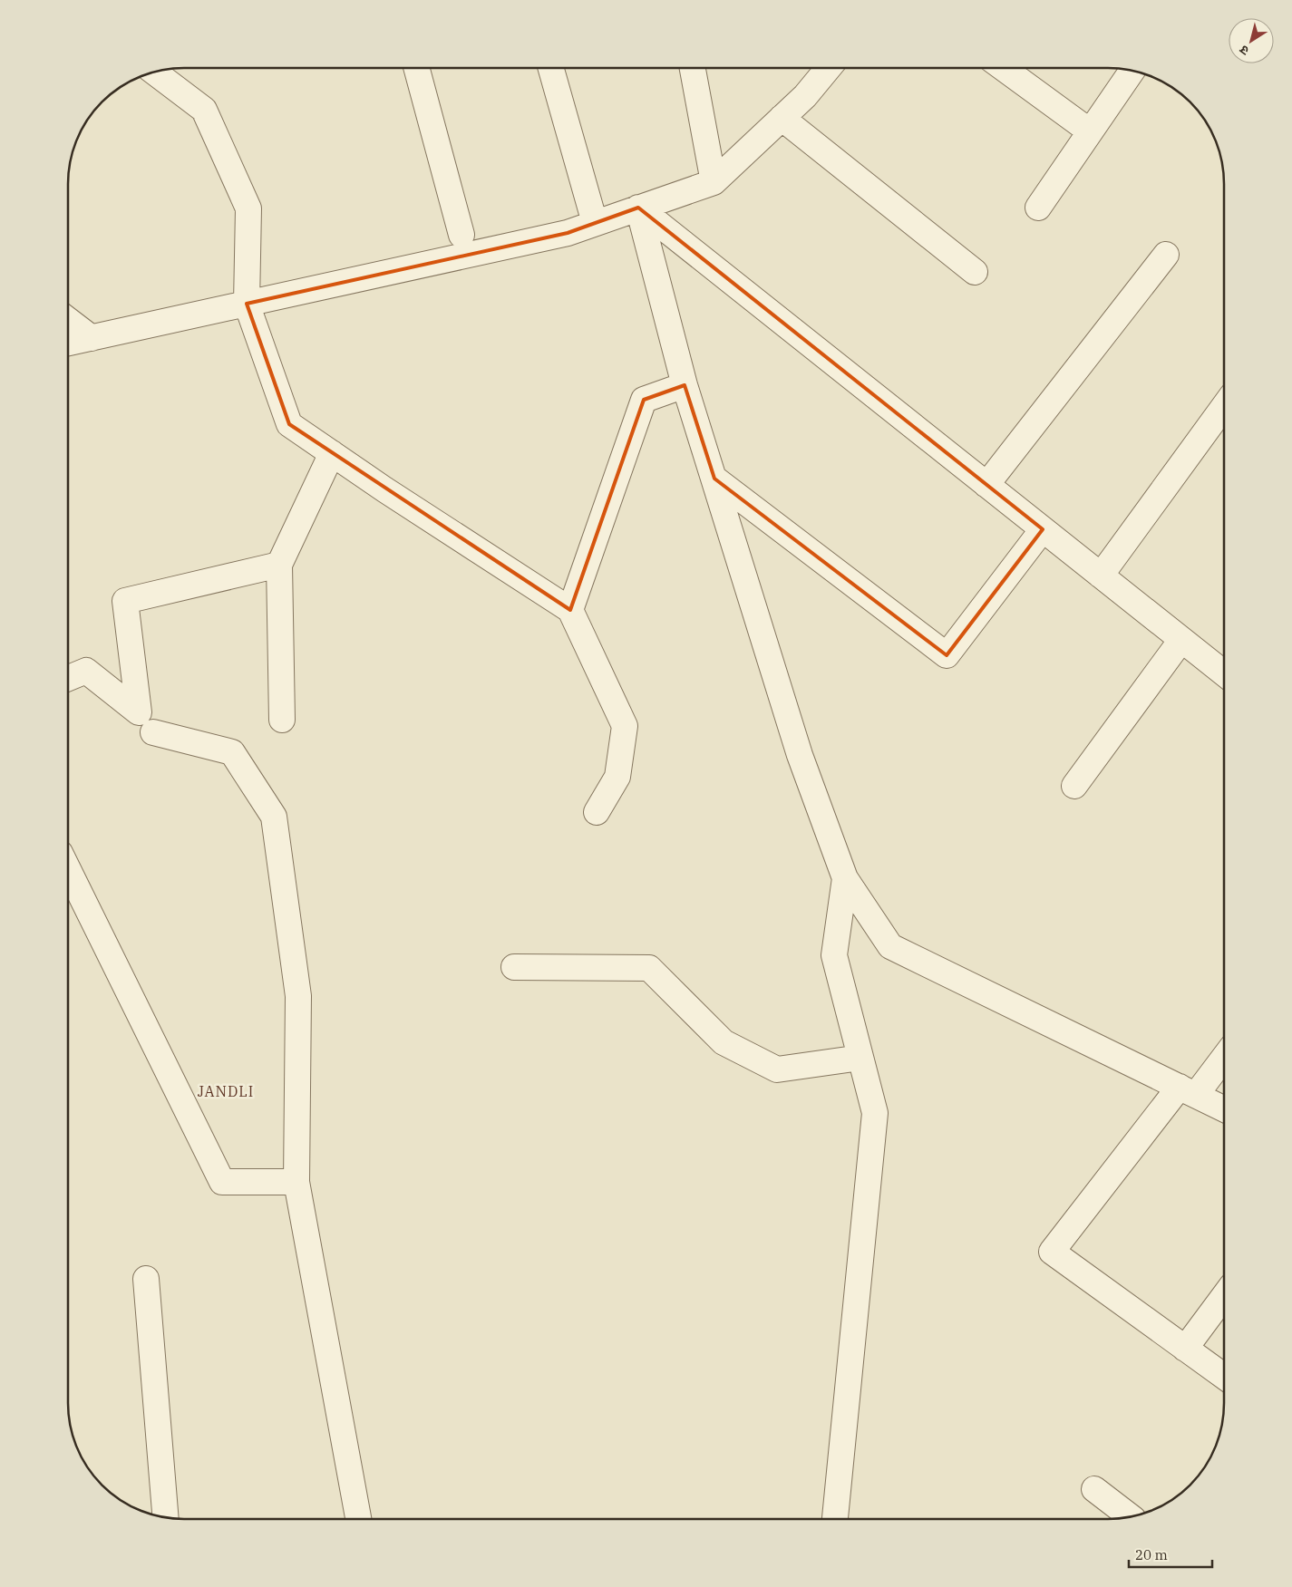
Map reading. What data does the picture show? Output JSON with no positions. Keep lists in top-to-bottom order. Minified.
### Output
{"districts":["JANDLI"],"scale_bar":"20 m","north":"bottom left"}
